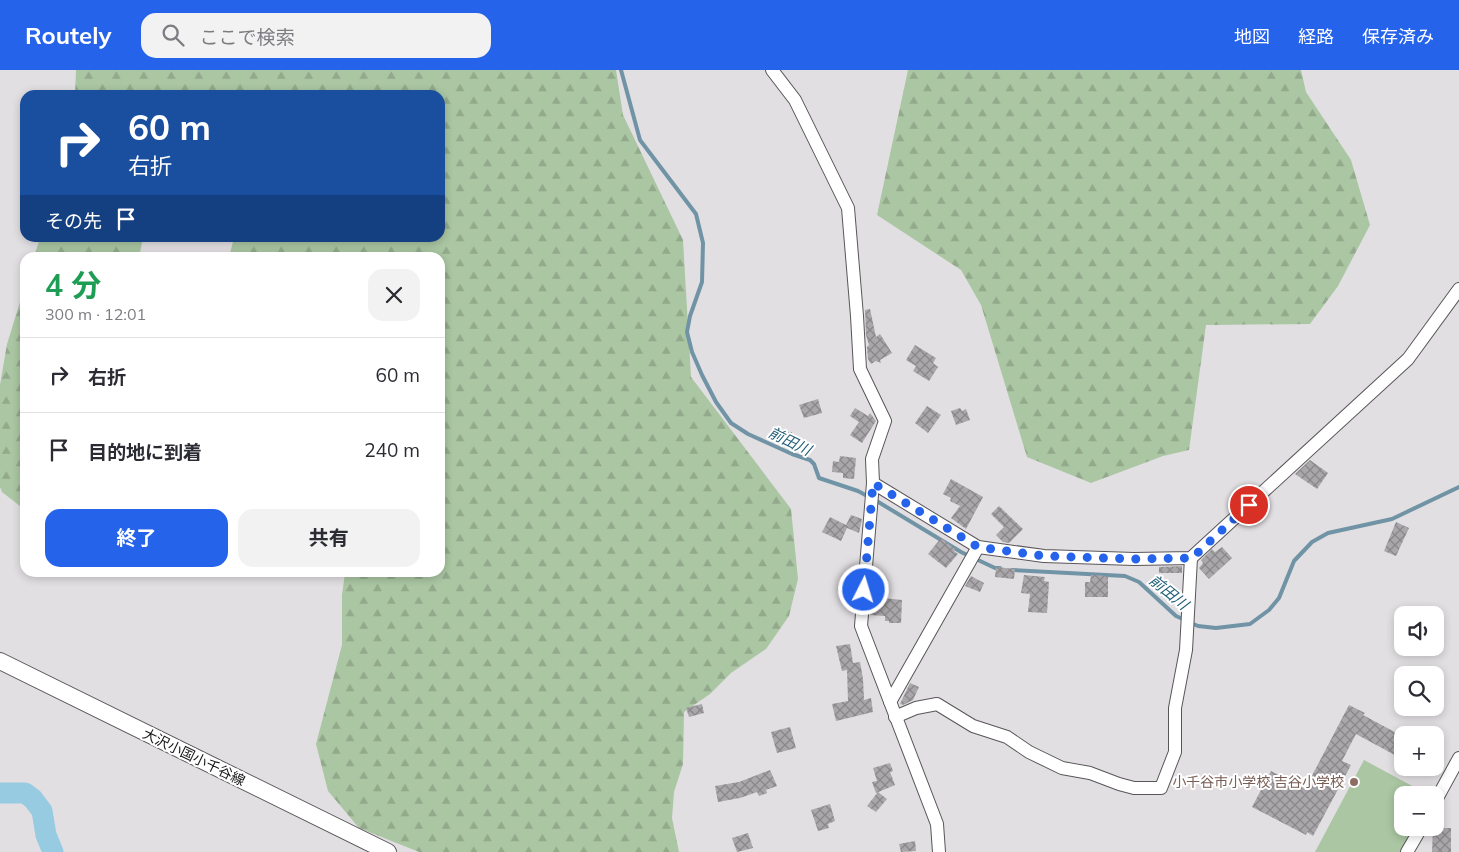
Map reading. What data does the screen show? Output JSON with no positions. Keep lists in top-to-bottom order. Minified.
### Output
{"streets":{"main road":["大沢小国小千谷線"]},"water":["前田川"],"places":["小千谷市小学校 吉谷小学校"],"page":{"header":"Routely","search":"ここで検索","nav":["地図","経路","保存済み"],"turn":["60 m","右折"],"then":"その先","heading":["4 分","300 m · 12:01"],"list":[{"name":"右折","value":"60 m"},{"name":"目的地に到着","value":"240 m"}],"buttons":["終了","共有"],"map_buttons":["+","−"]}}
